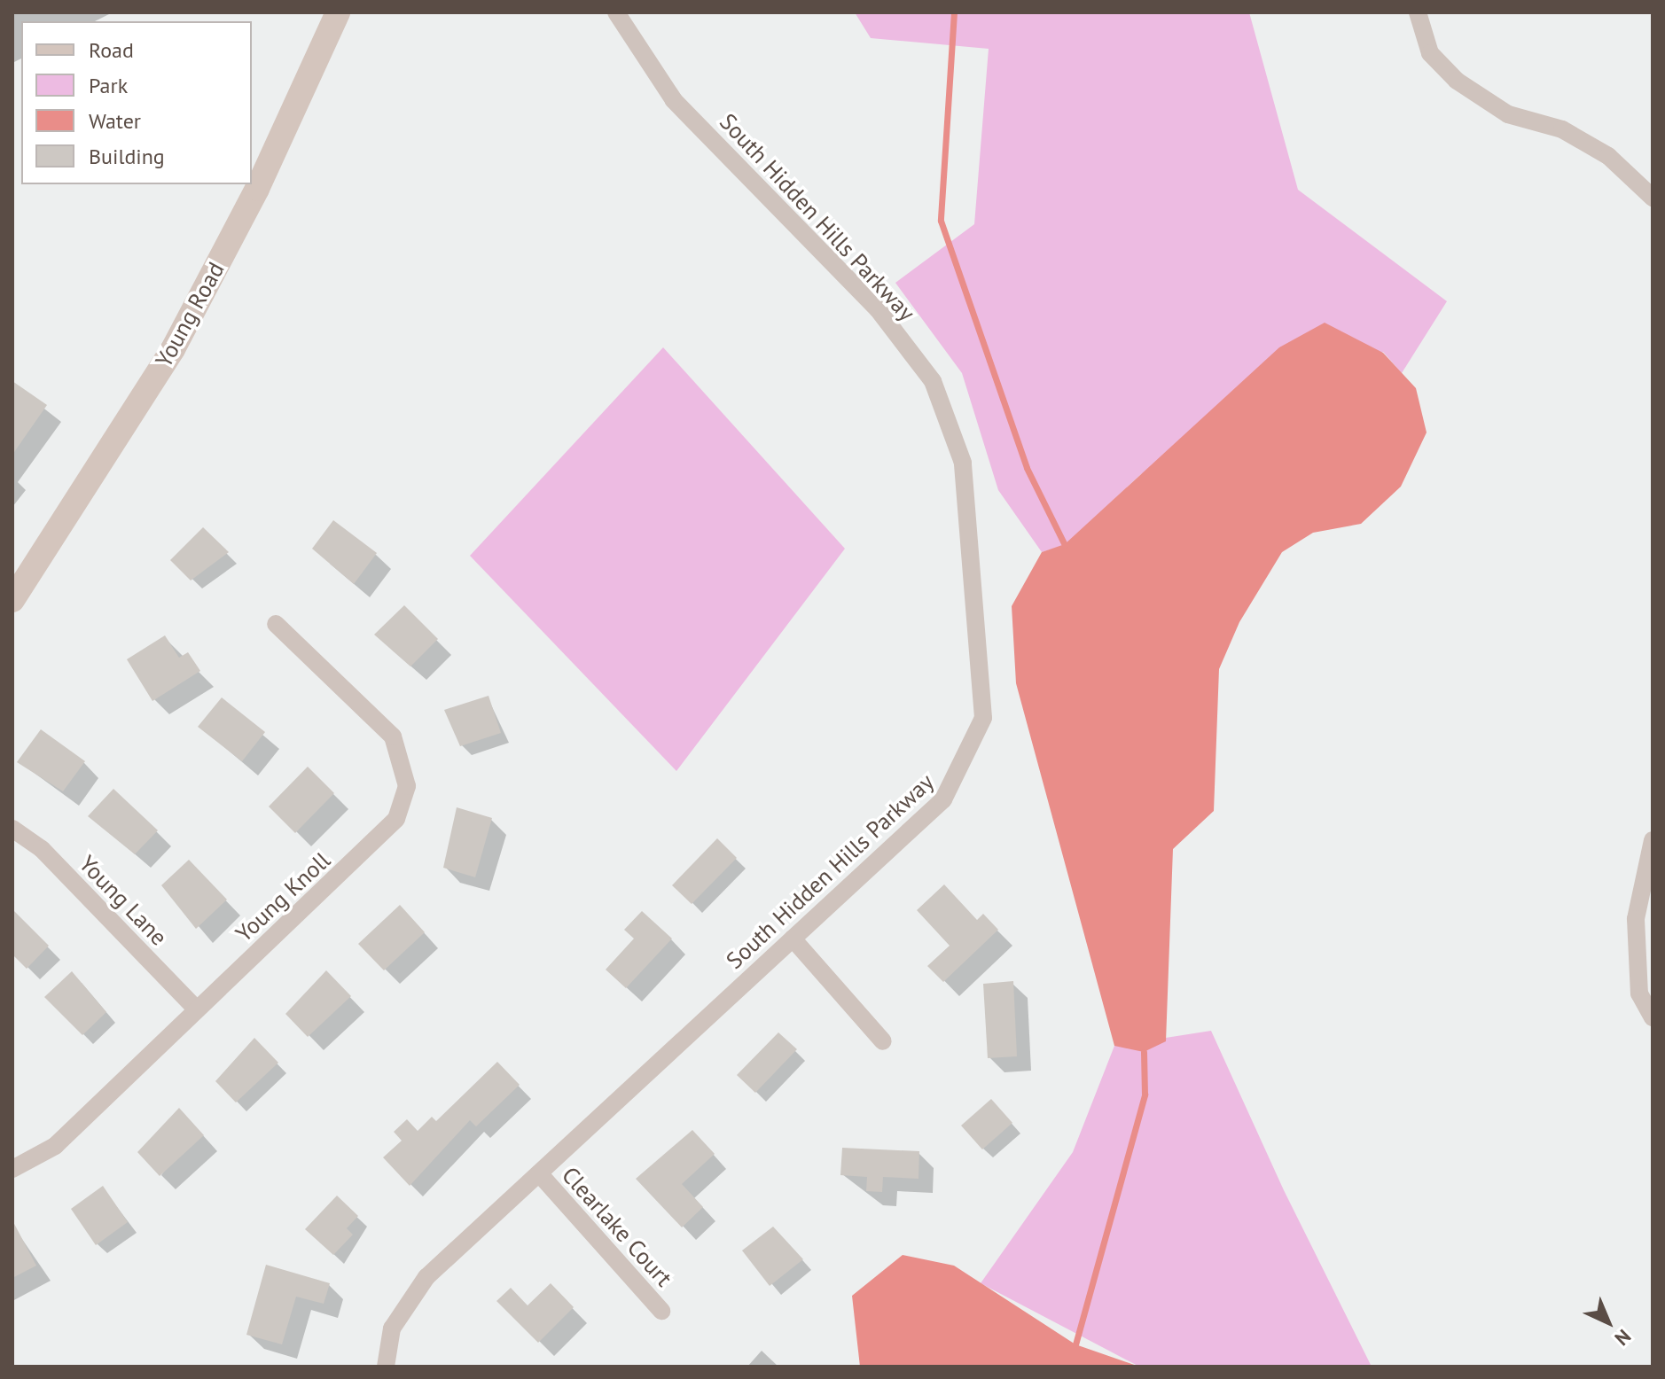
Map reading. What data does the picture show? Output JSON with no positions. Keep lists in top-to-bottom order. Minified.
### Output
{"streets":{"street":["South Hidden Hills Parkway","Young Road","Young Knoll","Young Lane","Clearlake Court"]},"crossings":[["South Hidden Hills Parkway","Clearlake Court"],["Young Knoll","Young Lane"]],"legend":["Road","Park","Water","Building"],"north":"bottom right"}
